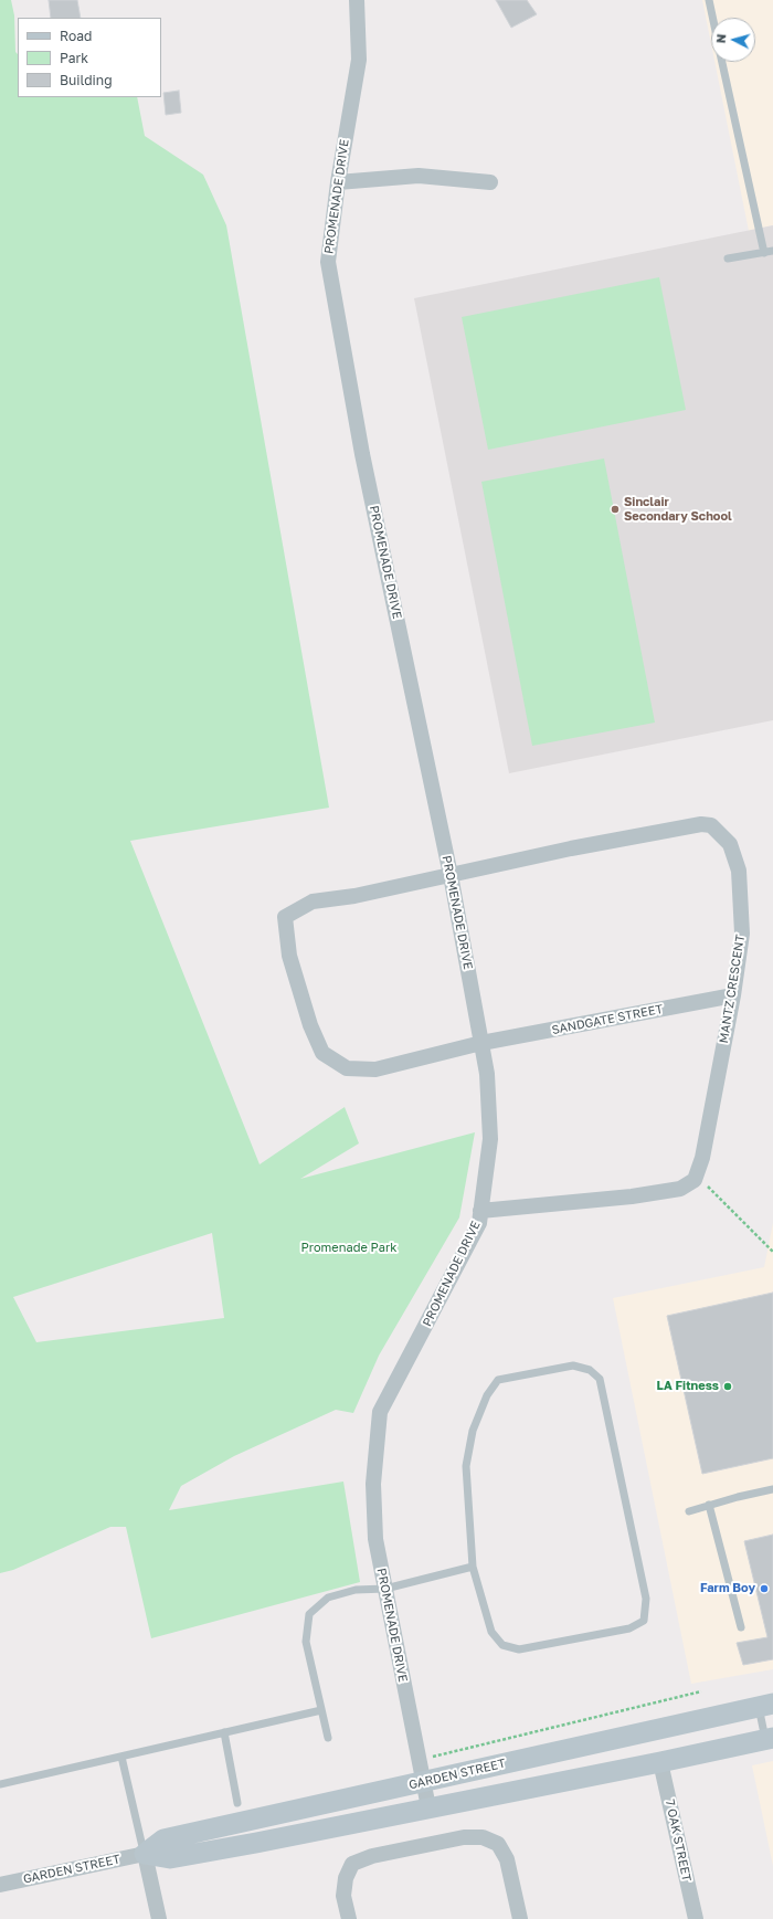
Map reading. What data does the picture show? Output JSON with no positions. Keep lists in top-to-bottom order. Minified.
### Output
{"streets":{"street":["PROMENADE DRIVE","MANTZ CRESCENT","SANDGATE STREET","GARDEN STREET","7 OAK STREET"]},"crossings":[["PROMENADE DRIVE","MANTZ CRESCENT"],["PROMENADE DRIVE","SANDGATE STREET"],["PROMENADE DRIVE","GARDEN STREET"],["MANTZ CRESCENT","SANDGATE STREET"],["GARDEN STREET","7 OAK STREET"]],"parks":["Promenade Park"],"places":["Sinclair Secondary School","LA Fitness","Farm Boy"],"legend":["Road","Park","Building"],"north":"left"}
